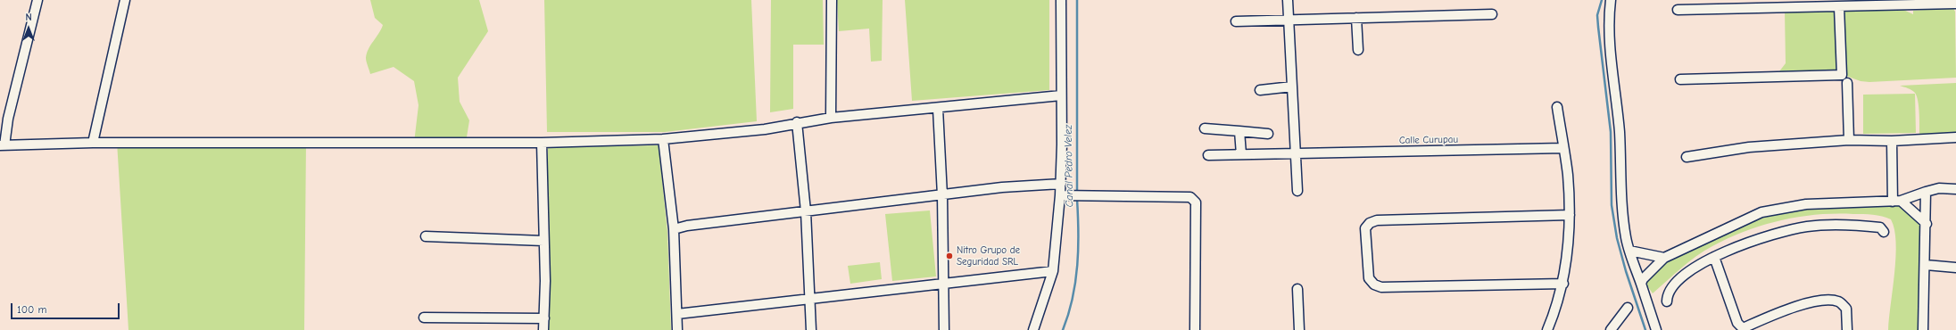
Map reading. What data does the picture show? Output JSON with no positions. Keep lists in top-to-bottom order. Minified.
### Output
{"streets":{"street":["Calle Curupau"]},"water":["Canal Pedro Velez"],"places":["Nitro Grupo de Seguridad SRL"],"scale_bar":"100 m","north":"top"}
